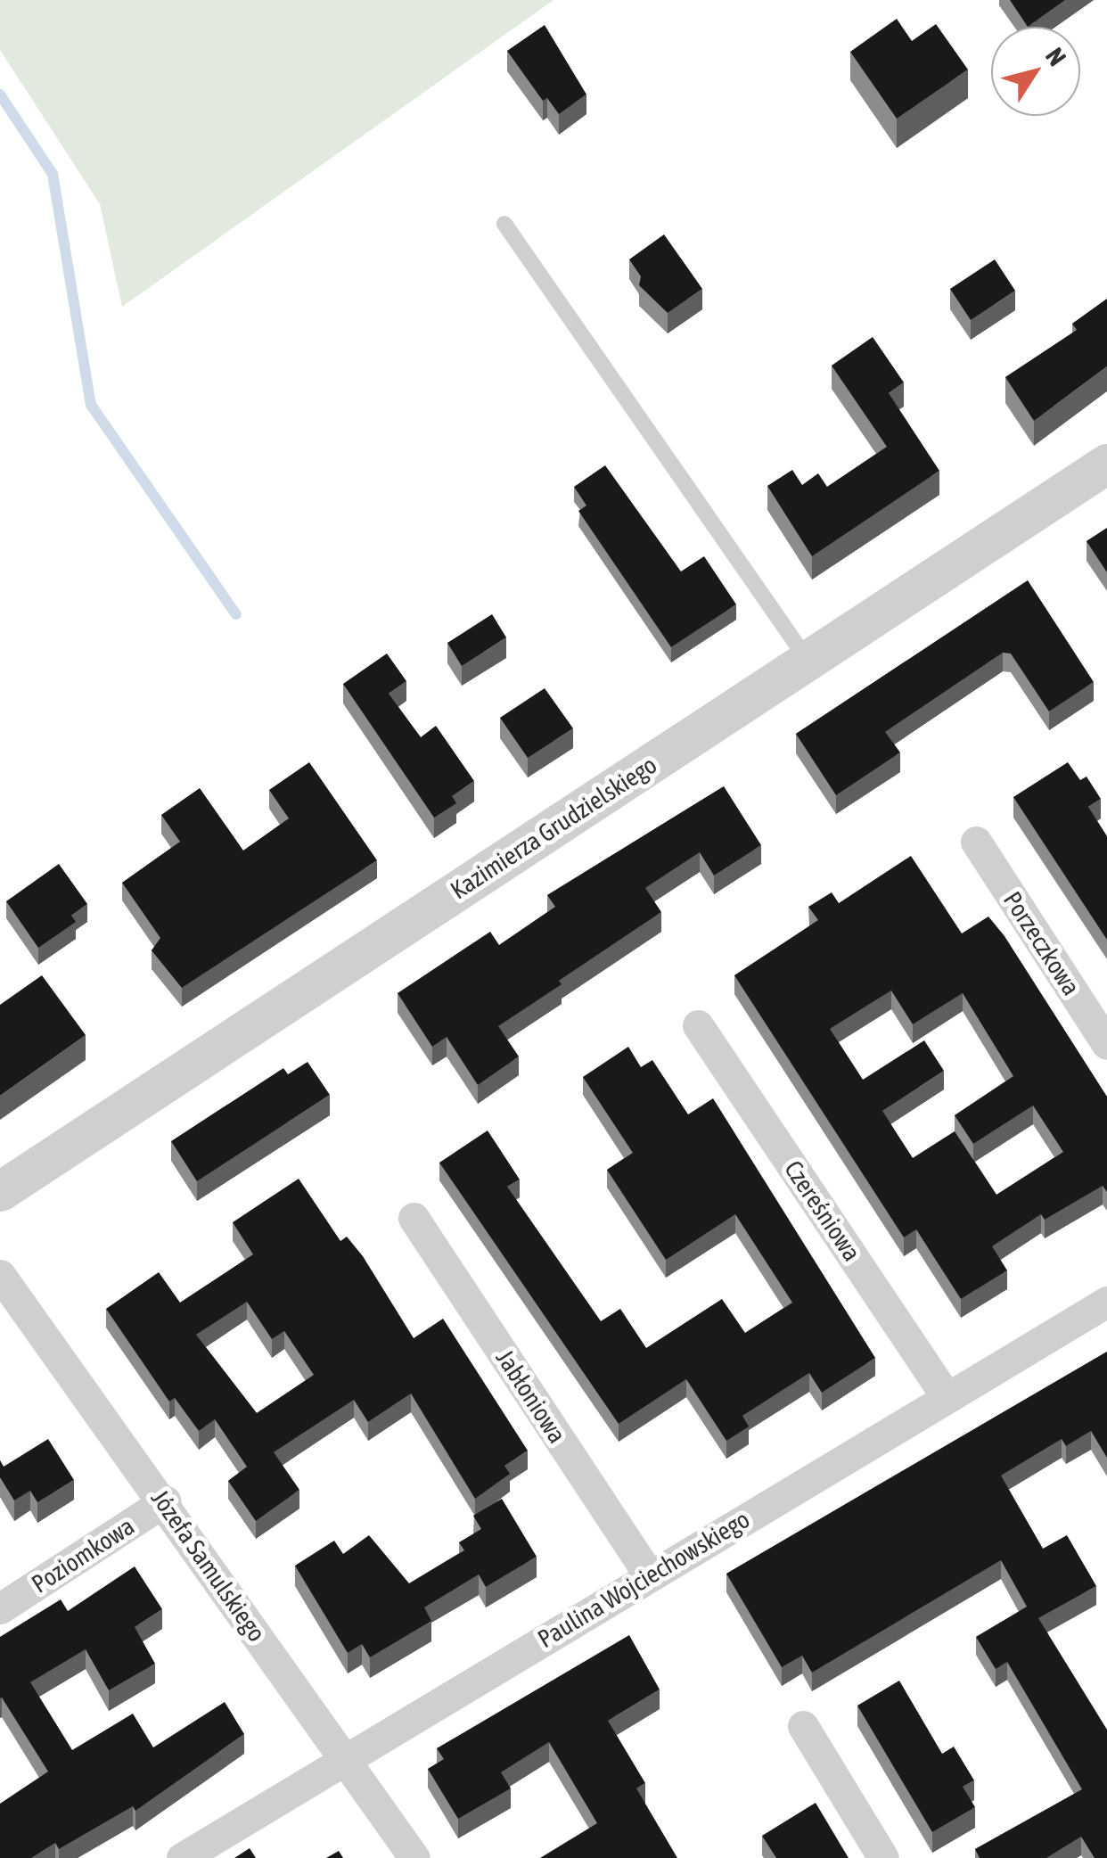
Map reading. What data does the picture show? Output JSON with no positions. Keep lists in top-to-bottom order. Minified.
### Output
{"streets":{"street":["Kazimierza Grudzielskiego","Porzeczkowa","Czereśniowa","Jabłoniowa","Poziomkowa","Józefa Samulskiego","Paulina Wojciechowskiego"]},"crossings":[["Czereśniowa","Paulina Wojciechowskiego"],["Jabłoniowa","Paulina Wojciechowskiego"],["Poziomkowa","Józefa Samulskiego"],["Józefa Samulskiego","Paulina Wojciechowskiego"]],"north":"top right"}
